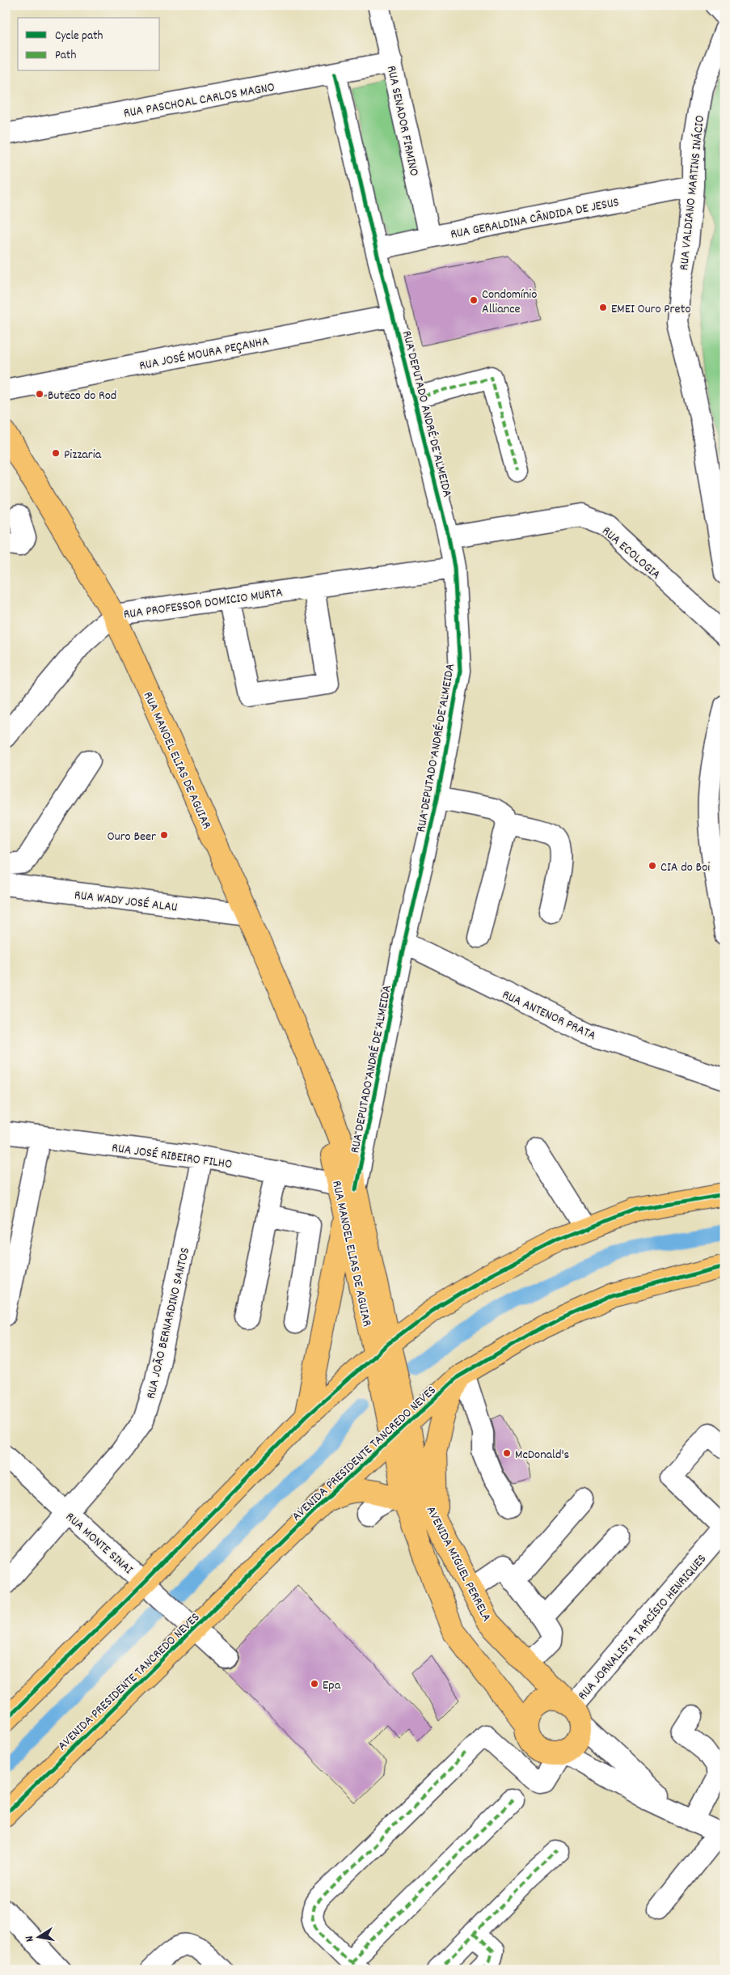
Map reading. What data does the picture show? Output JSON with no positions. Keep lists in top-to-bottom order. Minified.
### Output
{"streets":{"main road":["RUA MANOEL ELIAS DE AGUIAR","AVENIDA PRESIDENTE TANCREDO NEVES","AVENIDA MIGUEL PERRELA"],"street":["RUA PASCHOAL CARLOS MAGNO","RUA SENADOR FIRMINO","RUA VALDIANO MARTINS INÁCIO","RUA GERALDINA CÂNDIDA DE JESUS","RUA JOSÉ MOURA PEÇANHA","RUA DEPUTADO ANDRÉ DE ALMEIDA","RUA ECOLOGIA","RUA PROFESSOR DOMICIO MURTA","RUA WADY JOSÉ ALAU","RUA ANTENOR PRATA","RUA JOSÉ RIBEIRO FILHO","RUA JOÃO BERNARDINO SANTOS","RUA MONTE SINAI","RUA JORNALISTA TARCÍSIO HENRIQUES"]},"crossings":[["RUA PASCHOAL CARLOS MAGNO","RUA SENADOR FIRMINO"],["RUA PASCHOAL CARLOS MAGNO","RUA DEPUTADO ANDRÉ DE ALMEIDA"],["RUA SENADOR FIRMINO","RUA GERALDINA CÂNDIDA DE JESUS"],["RUA VALDIANO MARTINS INÁCIO","RUA GERALDINA CÂNDIDA DE JESUS"],["RUA GERALDINA CÂNDIDA DE JESUS","RUA DEPUTADO ANDRÉ DE ALMEIDA"],["RUA JOSÉ MOURA PEÇANHA","RUA DEPUTADO ANDRÉ DE ALMEIDA"],["RUA DEPUTADO ANDRÉ DE ALMEIDA","RUA ECOLOGIA"],["RUA DEPUTADO ANDRÉ DE ALMEIDA","RUA PROFESSOR DOMICIO MURTA"],["RUA DEPUTADO ANDRÉ DE ALMEIDA","RUA MANOEL ELIAS DE AGUIAR"],["RUA DEPUTADO ANDRÉ DE ALMEIDA","RUA ANTENOR PRATA"],["RUA DEPUTADO ANDRÉ DE ALMEIDA","RUA JOSÉ RIBEIRO FILHO"],["RUA PROFESSOR DOMICIO MURTA","RUA MANOEL ELIAS DE AGUIAR"],["RUA MANOEL ELIAS DE AGUIAR","RUA WADY JOSÉ ALAU"],["RUA MANOEL ELIAS DE AGUIAR","RUA JOSÉ RIBEIRO FILHO"],["RUA MANOEL ELIAS DE AGUIAR","AVENIDA PRESIDENTE TANCREDO NEVES"],["RUA MANOEL ELIAS DE AGUIAR","AVENIDA MIGUEL PERRELA"],["RUA JOSÉ RIBEIRO FILHO","RUA JOÃO BERNARDINO SANTOS"],["RUA JOÃO BERNARDINO SANTOS","RUA MONTE SINAI"],["AVENIDA PRESIDENTE TANCREDO NEVES","RUA MONTE SINAI"],["AVENIDA PRESIDENTE TANCREDO NEVES","AVENIDA MIGUEL PERRELA"],["AVENIDA MIGUEL PERRELA","RUA JORNALISTA TARCÍSIO HENRIQUES"]],"places":["Condomínio Alliance","EMEI Ouro Preto","Buteco do Rod","Pizzaria","Ouro Beer","CIA do Boi","McDonald's","Epa"],"legend":["Cycle path","Path"],"north":"left"}
